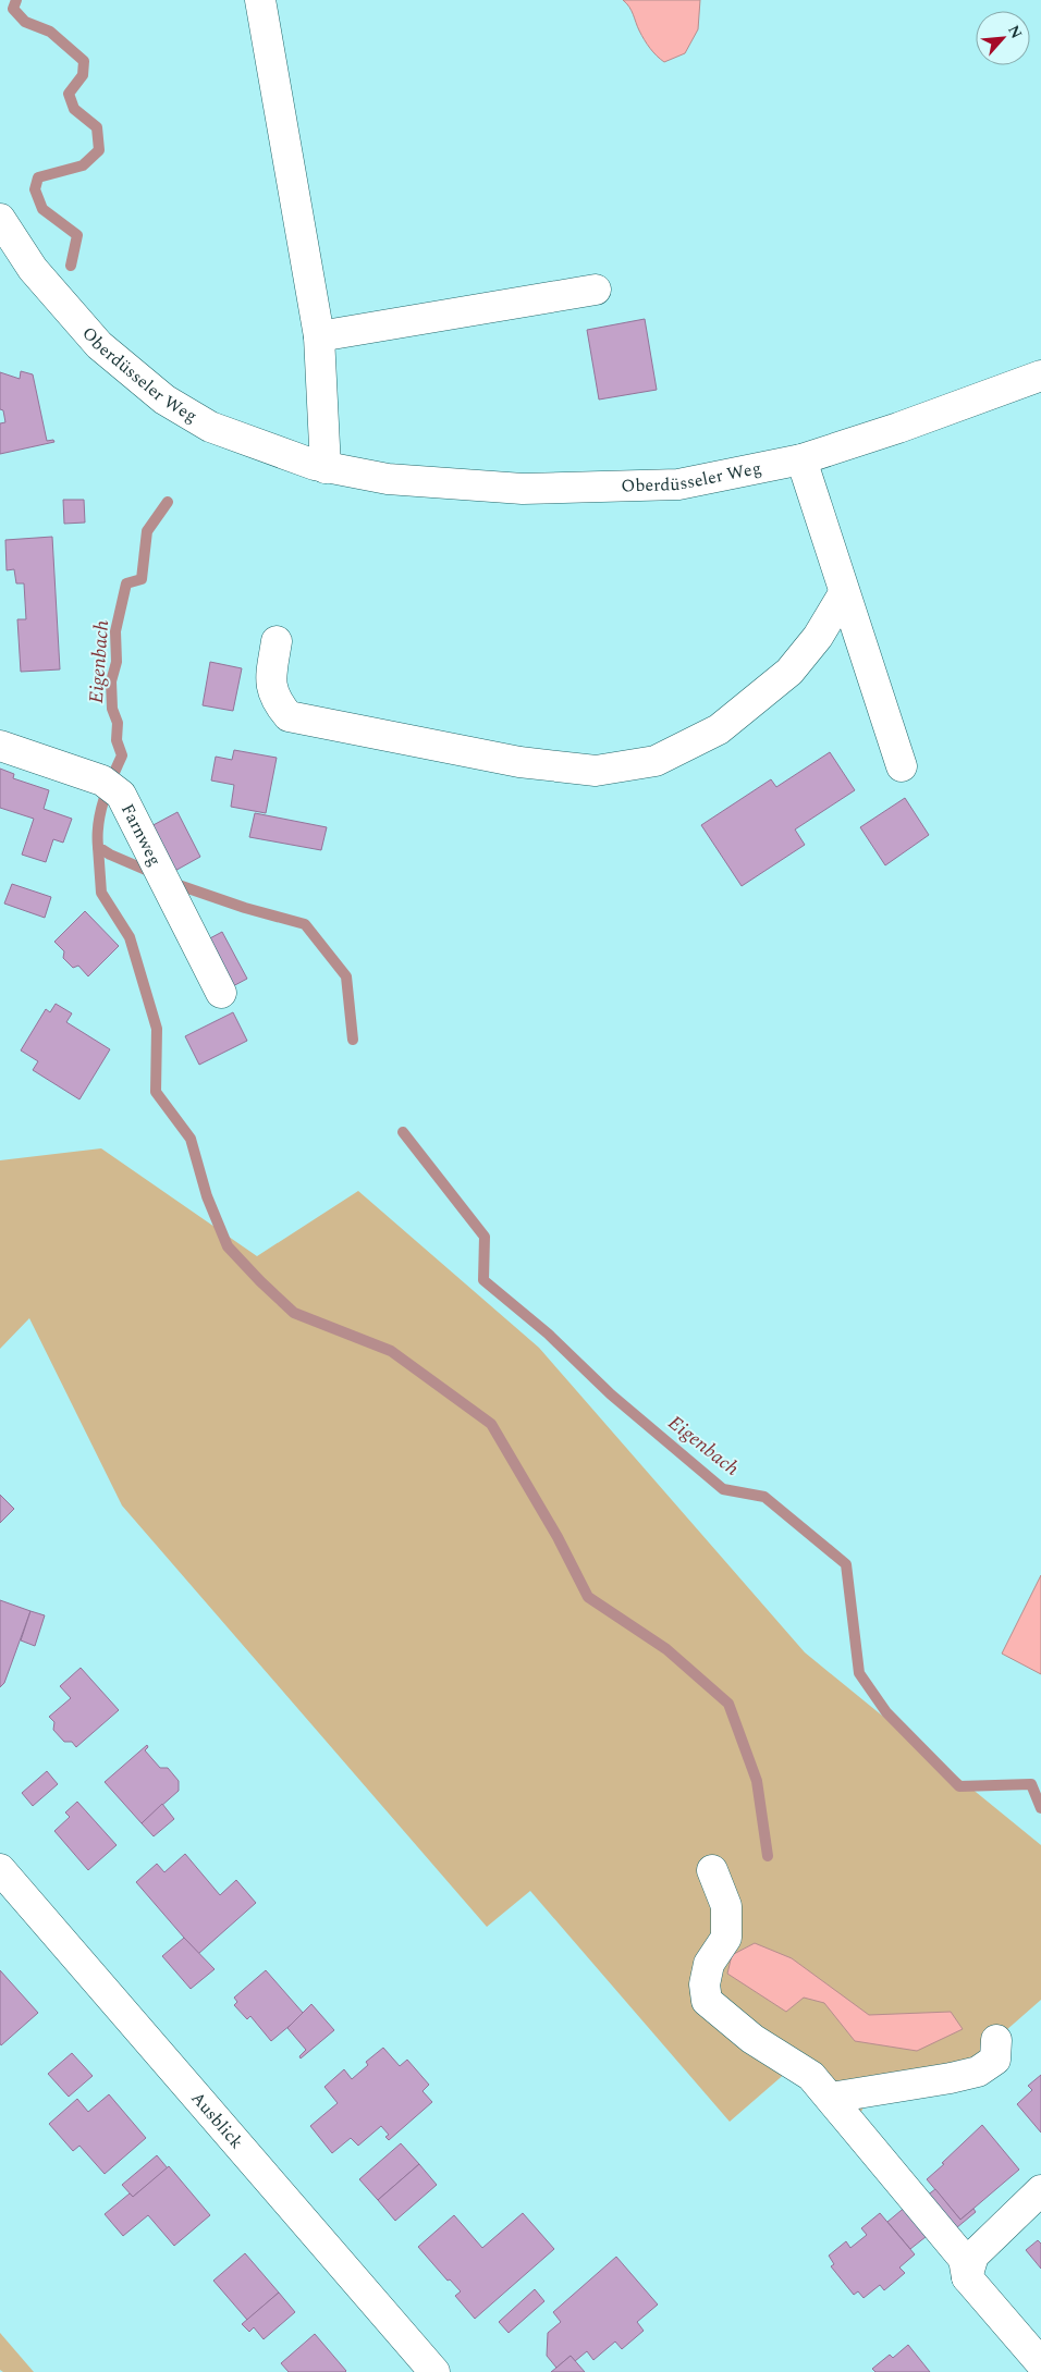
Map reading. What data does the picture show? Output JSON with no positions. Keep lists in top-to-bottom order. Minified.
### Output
{"streets":{"street":["Oberdüsseler Weg","Farnweg","Ausblick"]},"water":["Eigenbach"],"north":"top right"}
